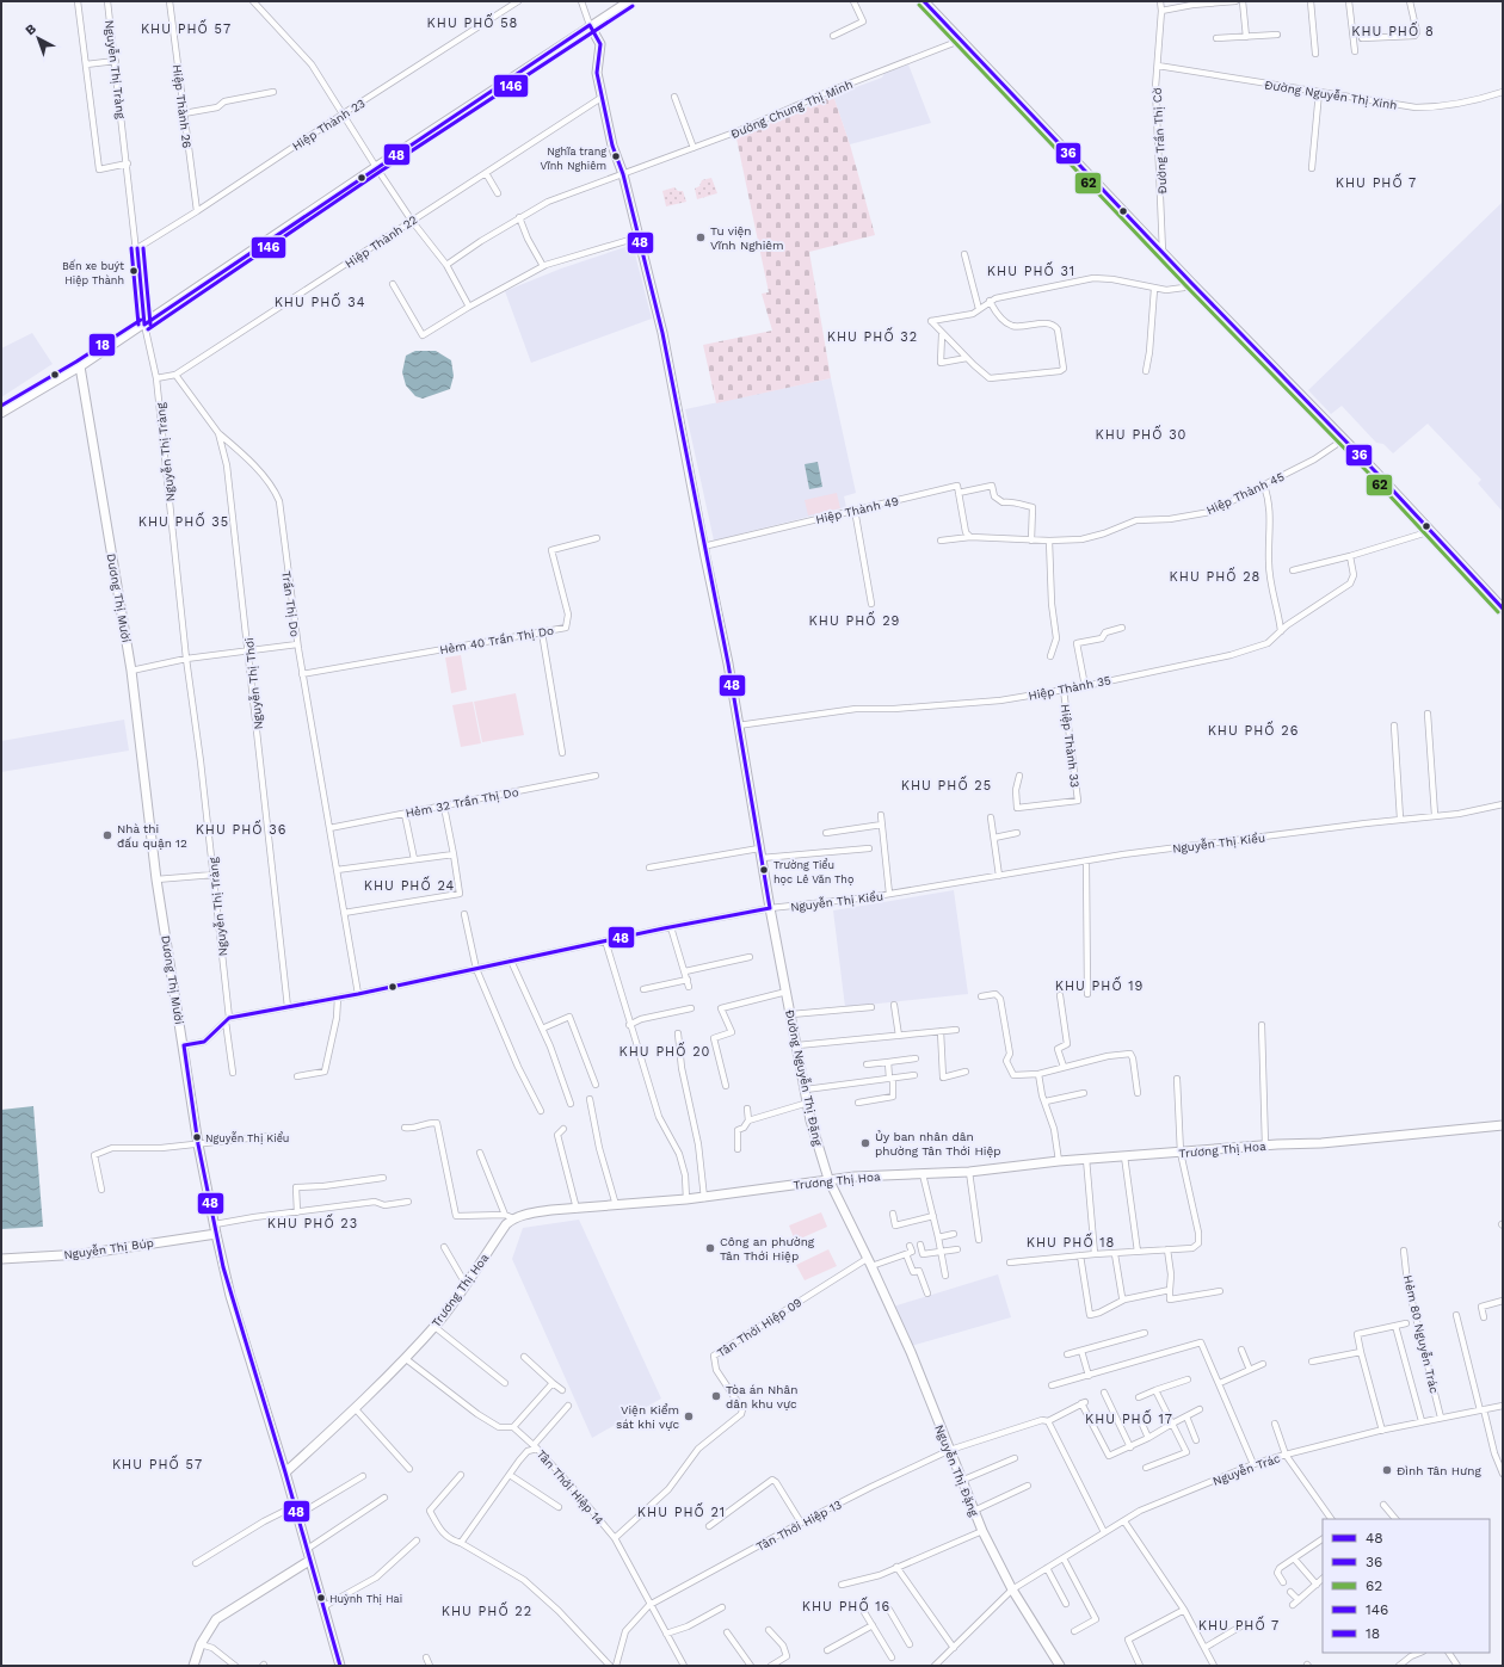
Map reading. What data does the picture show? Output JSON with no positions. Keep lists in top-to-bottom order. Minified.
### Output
{"streets":{"street":["Nguyễn Thị Tràng","Đường Nguyễn Thị Xinh","Hiệp Thành 26","Đường Chung Thị Minh","Hiệp Thành 23","Đường Trần Thị Cờ","Hiệp Thành 22","Hiệp Thành 45","Hiệp Thành 49","Dương Thị Mười","Trần Thị Do","Hẻm 40 Trần Thị Do","Nguyễn Thị Thơi","Hiệp Thành 35","Hiệp Thành 33","Hẻm 32 Trần Thị Do","Nguyễn Thị Kiểu","Đường Nguyễn Thị Đặng","Trương Thị Hoa","Nguyễn Thị Búp","Tân Thới Hiệp 09","Hẻm 80 Nguyễn Trác","Nguyễn Trác","Nguyễn Thị Đặng","Tân Thới Hiệp 14","Tân Thới Hiệp 13"]},"crossings":[["Nguyễn Thị Tràng","Hiệp Thành 23"],["Nguyễn Thị Tràng","Hiệp Thành 22"],["Nguyễn Thị Tràng","Nguyễn Thị Kiểu"],["Đường Nguyễn Thị Xinh","Đường Trần Thị Cờ"],["Hiệp Thành 26","Hiệp Thành 23"],["Hiệp Thành 22","Nguyễn Thị Thơi"],["Dương Thị Mười","Trương Thị Hoa"],["Dương Thị Mười","Nguyễn Thị Búp"],["Trần Thị Do","Hẻm 40 Trần Thị Do"],["Trần Thị Do","Nguyễn Thị Thơi"],["Trần Thị Do","Hẻm 32 Trần Thị Do"],["Trần Thị Do","Nguyễn Thị Kiểu"],["Nguyễn Thị Thơi","Nguyễn Thị Kiểu"],["Hiệp Thành 35","Hiệp Thành 33"],["Nguyễn Thị Kiểu","Đường Nguyễn Thị Đặng"],["Đường Nguyễn Thị Đặng","Trương Thị Hoa"],["Đường Nguyễn Thị Đặng","Tân Thới Hiệp 09"],["Đường Nguyễn Thị Đặng","Nguyễn Thị Đặng"],["Trương Thị Hoa","Tân Thới Hiệp 14"],["Tân Thới Hiệp 09","Nguyễn Thị Đặng"],["Tân Thới Hiệp 09","Tân Thới Hiệp 14"],["Hẻm 80 Nguyễn Trác","Nguyễn Trác"],["Nguyễn Trác","Nguyễn Thị Đặng"],["Nguyễn Thị Đặng","Tân Thới Hiệp 13"],["Tân Thới Hiệp 14","Tân Thới Hiệp 13"]],"districts":["KHU PHỐ 58","KHU PHỐ 57","KHU PHỐ 8","KHU PHỐ 7","KHU PHỐ 31","KHU PHỐ 34","KHU PHỐ 32","KHU PHỐ 30","KHU PHỐ 35","KHU PHỐ 28","KHU PHỐ 29","KHU PHỐ 26","KHU PHỐ 25","KHU PHỐ 36","KHU PHỐ 24","KHU PHỐ 19","KHU PHỐ 20","KHU PHỐ 23","KHU PHỐ 18","KHU PHỐ 17","KHU PHỐ 57","KHU PHỐ 21","KHU PHỐ 16","KHU PHỐ 22","KHU PHỐ 7"],"places":["Nghĩa trang Vĩnh Nghiêm","Tu viện Vĩnh Nghiêm","Bến xe buýt Hiệp Thành","Nhà thi đấu quận 12","Trường Tiểu học Lê Văn Thọ","Nguyễn Thị Kiểu","Ủy ban nhân dân phường Tân Thới Hiệp","Công an phường Tân Thới Hiệp","Tòa án Nhân dân khu vực","Viện Kiểm sát khi vực","Đình Tân Hưng","Huỳnh Thị Hai"],"lines":["transit line 36","transit line 62","transit line 146","transit line 48","transit line 18"],"legend":["48","36","62","146","18"],"north":"top left"}
